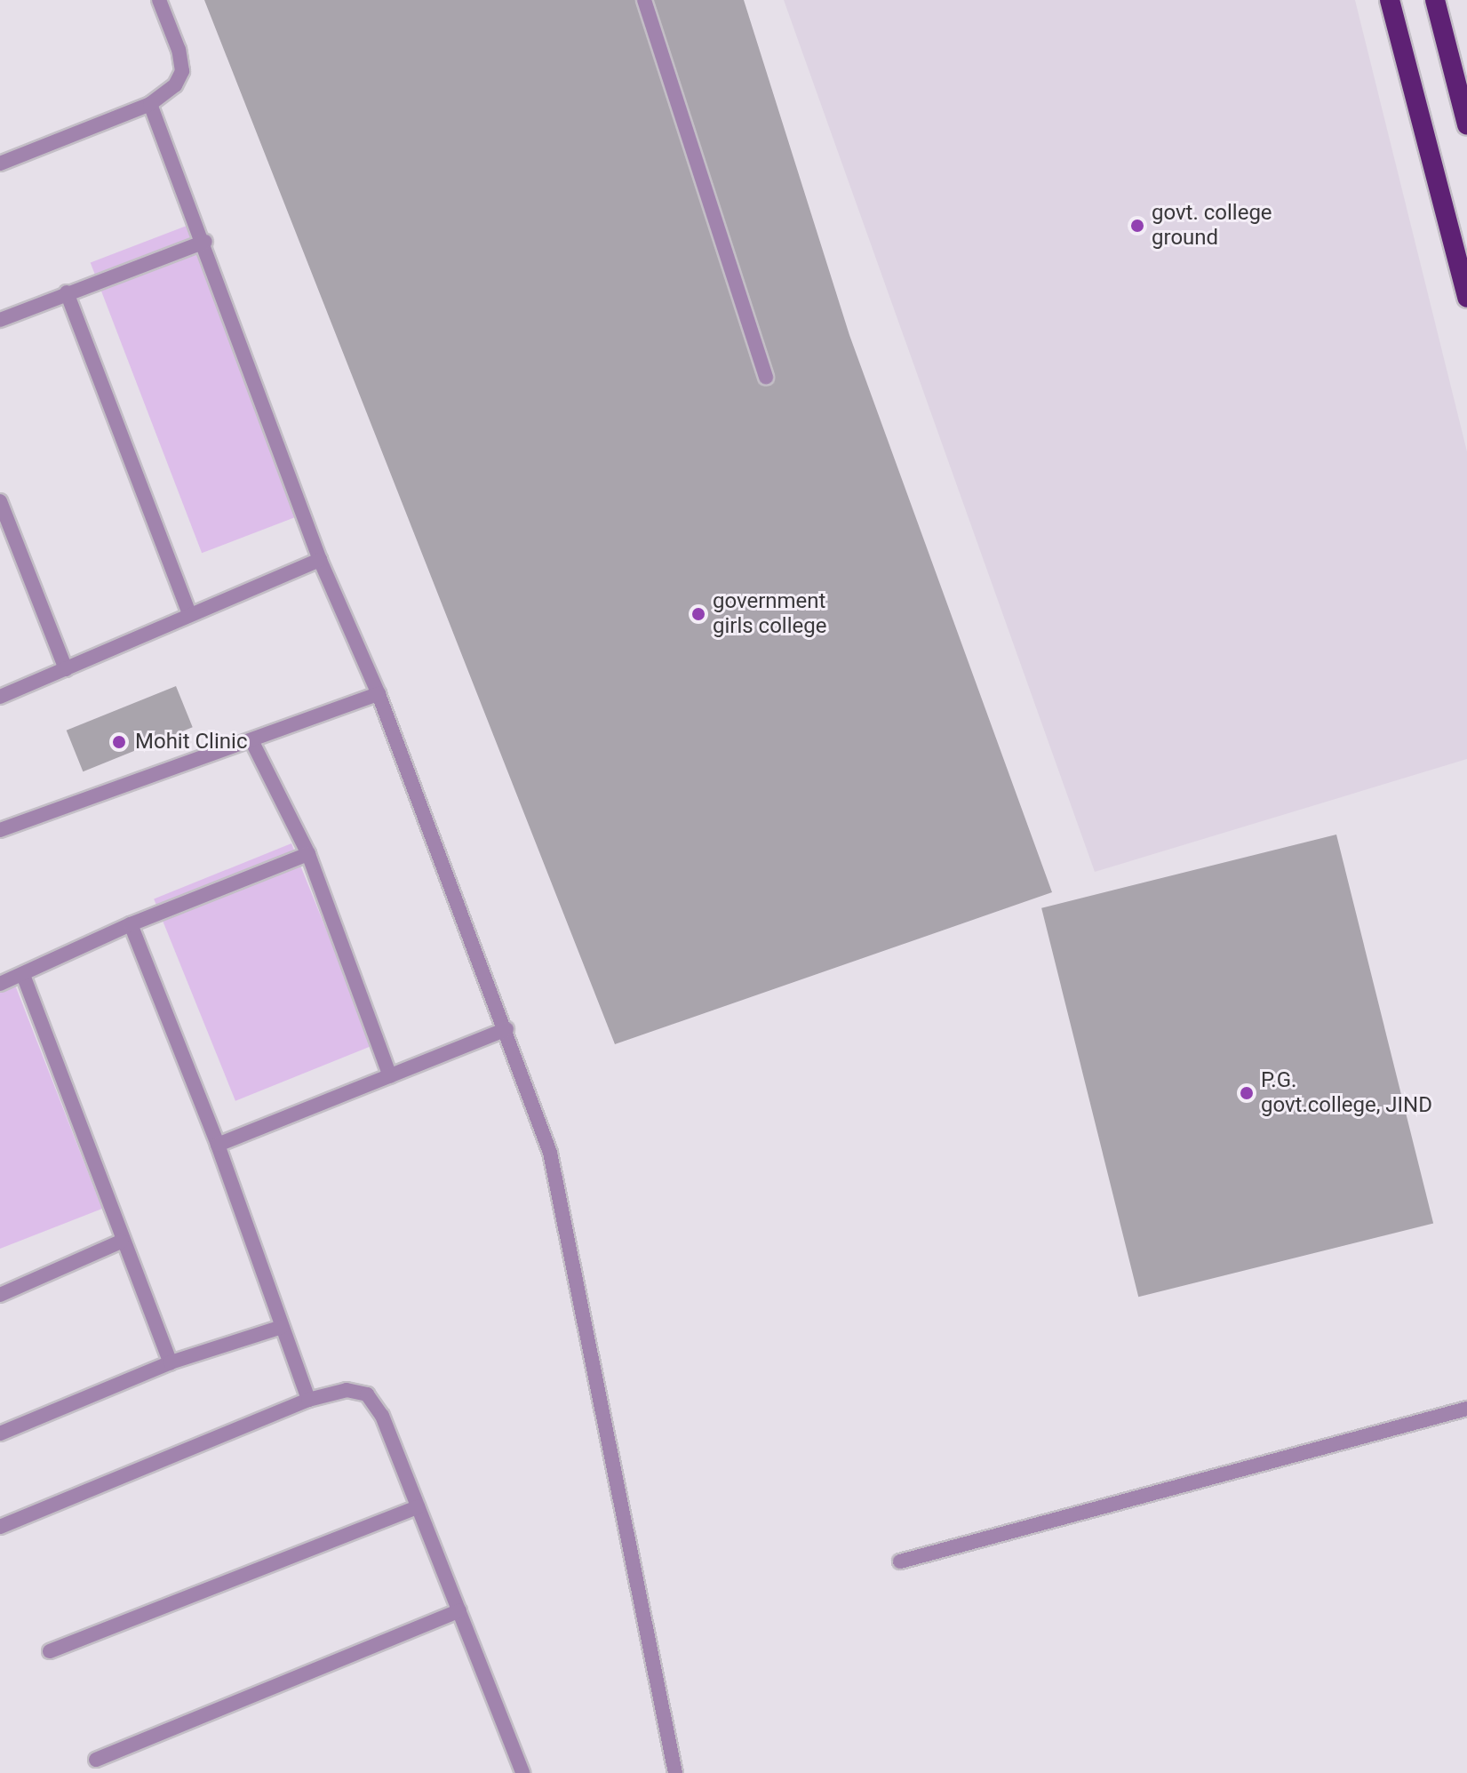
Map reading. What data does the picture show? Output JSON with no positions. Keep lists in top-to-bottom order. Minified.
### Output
{"places":["govt. college ground","government girls college","Mohit Clinic","P.G. govt.college, JIND"]}
